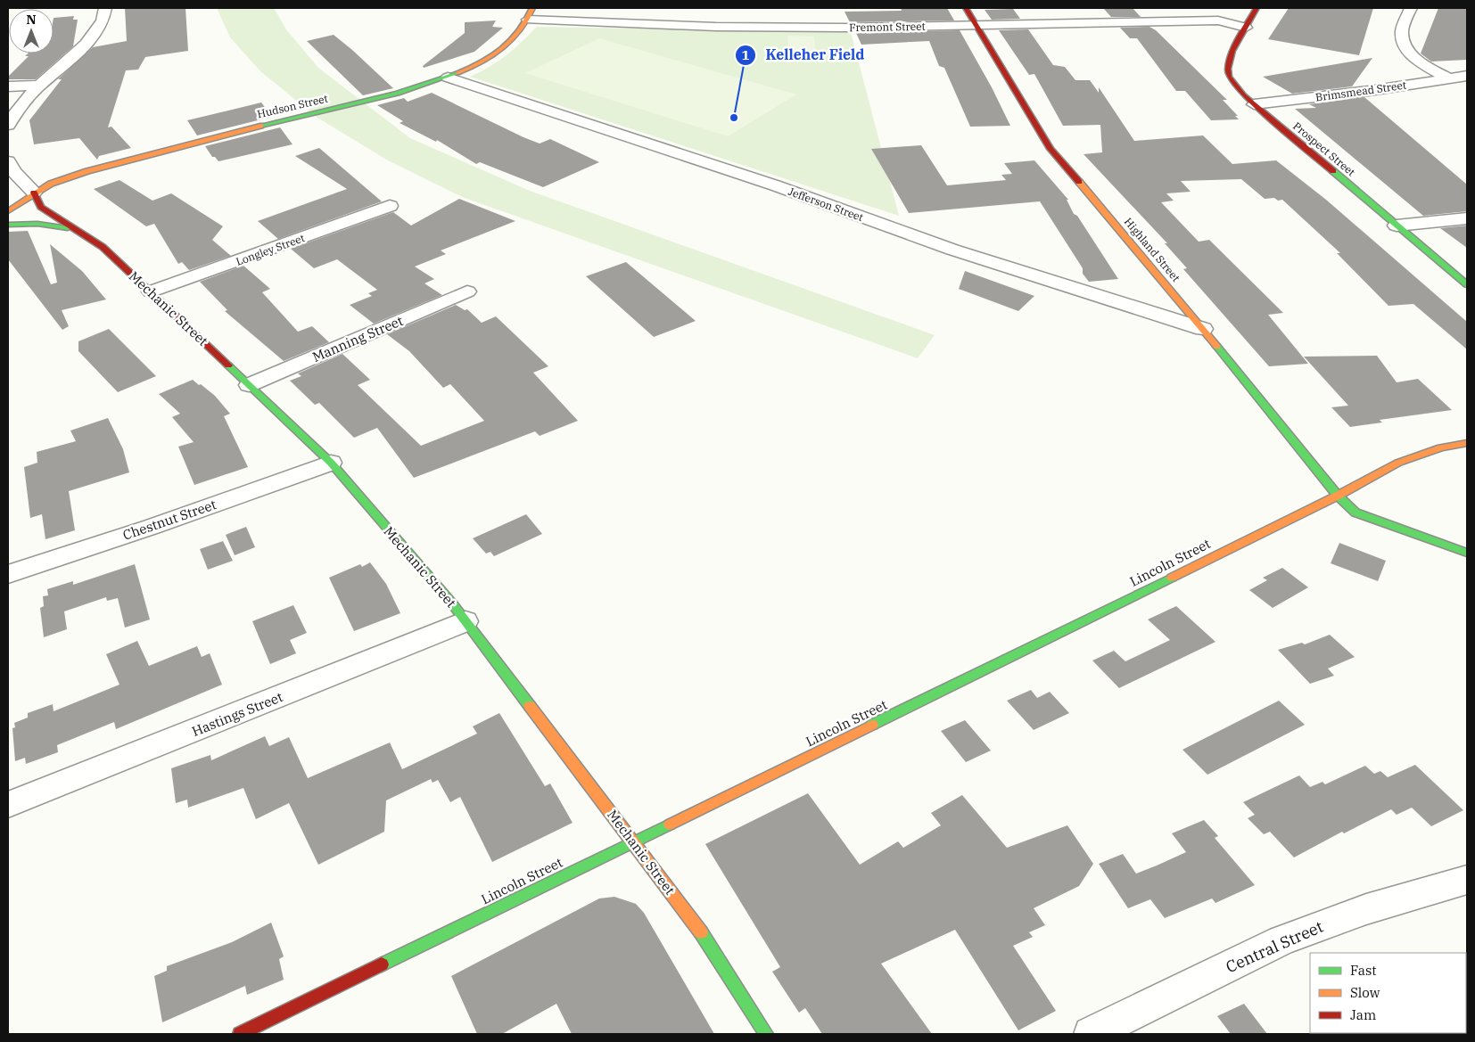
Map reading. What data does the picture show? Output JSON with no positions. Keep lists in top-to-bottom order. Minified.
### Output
{"streets":{"street":["Fremont Street","Brimsmead Street","Hudson Street","Prospect Street","Jefferson Street","Longley Street","Highland Street","Mechanic Street","Manning Street","Chestnut Street","Lincoln Street","Hastings Street","Central Street"]},"crossings":[["Fremont Street","Hudson Street"],["Fremont Street","Prospect Street"],["Fremont Street","Highland Street"],["Brimsmead Street","Prospect Street"],["Hudson Street","Jefferson Street"],["Hudson Street","Mechanic Street"],["Jefferson Street","Highland Street"],["Longley Street","Mechanic Street"],["Highland Street","Lincoln Street"],["Mechanic Street","Manning Street"],["Mechanic Street","Chestnut Street"],["Mechanic Street","Lincoln Street"],["Mechanic Street","Hastings Street"]],"places":["Kelleher Field"],"legend":["Fast","Slow","Jam"],"north":"top"}
